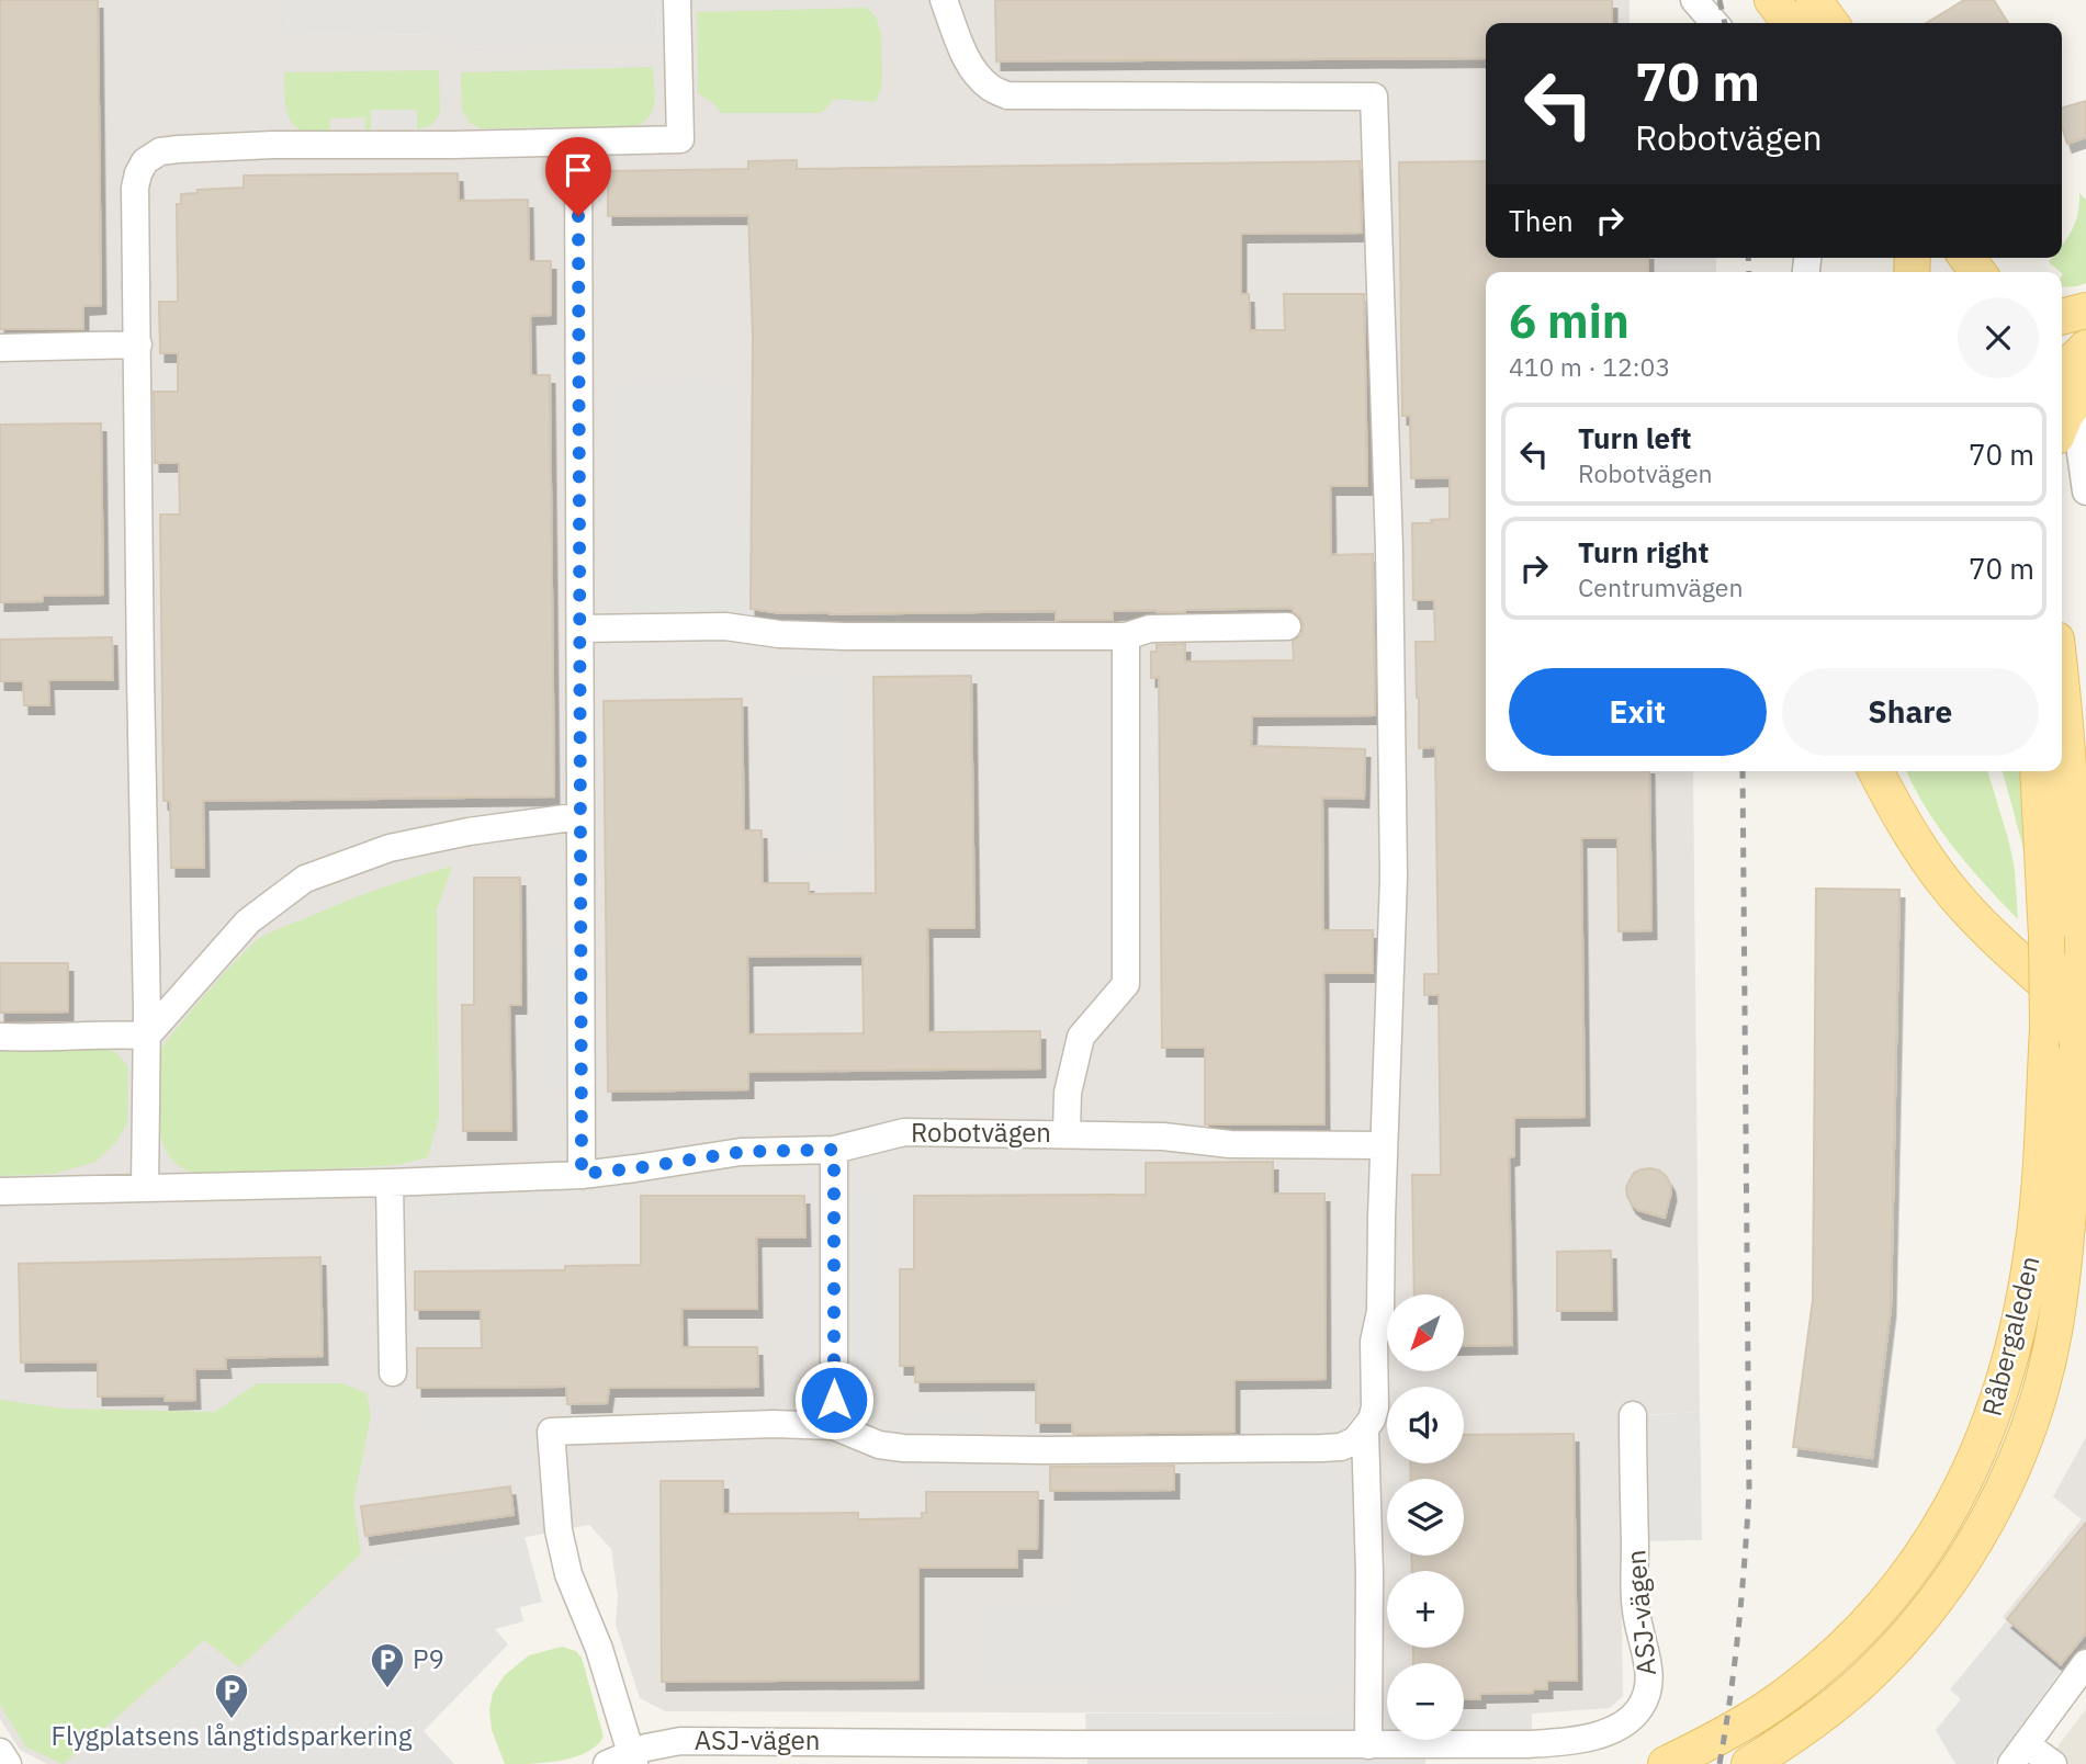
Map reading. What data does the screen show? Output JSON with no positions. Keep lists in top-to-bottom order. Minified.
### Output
{"streets":{"main road":["Råbergaleden"],"street":["Robotvägen","ASJ-vägen"]},"places":{"parking":["P9","Flygplatsens långtidsparkering"]},"north":"bottom left","page":{"turn":["70 m","Robotvägen"],"then":"Then","heading":["6 min","410 m · 12:03"],"list":[{"name":"Turn left","note":"Robotvägen","value":"70 m"},{"name":"Turn right","note":"Centrumvägen","value":"70 m"}],"buttons":["Exit","Share"],"map_buttons":["+","−"]}}
